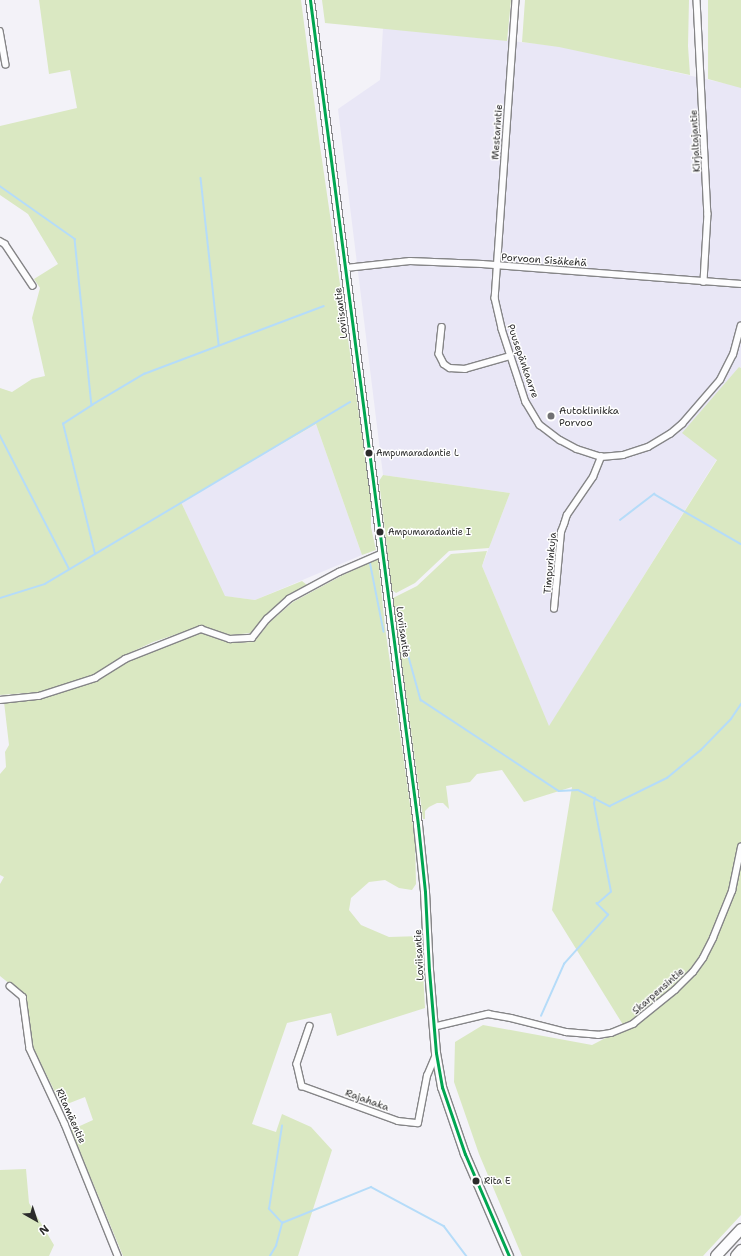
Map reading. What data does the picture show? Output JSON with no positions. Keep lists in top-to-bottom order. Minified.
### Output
{"streets":{"main road":["Loviisantie"],"street":["Mestarintie","Kirjaltajantie","Porvoon Sisäkehä","Puusepänkaarre","Timpurinkuja","Skarpensintie","Rajahaka","Ritamäentie"]},"crossings":[["Mestarintie","Porvoon Sisäkehä"],["Mestarintie","Puusepänkaarre"],["Kirjaltajantie","Porvoon Sisäkehä"],["Porvoon Sisäkehä","Loviisantie"],["Porvoon Sisäkehä","Puusepänkaarre"],["Loviisantie","Skarpensintie"],["Loviisantie","Rajahaka"],["Puusepänkaarre","Timpurinkuja"]],"places":["Autoklinikka Porvoo","Ampumaradantie L","Ampumaradantie I","Rita E"],"north":"bottom right"}
